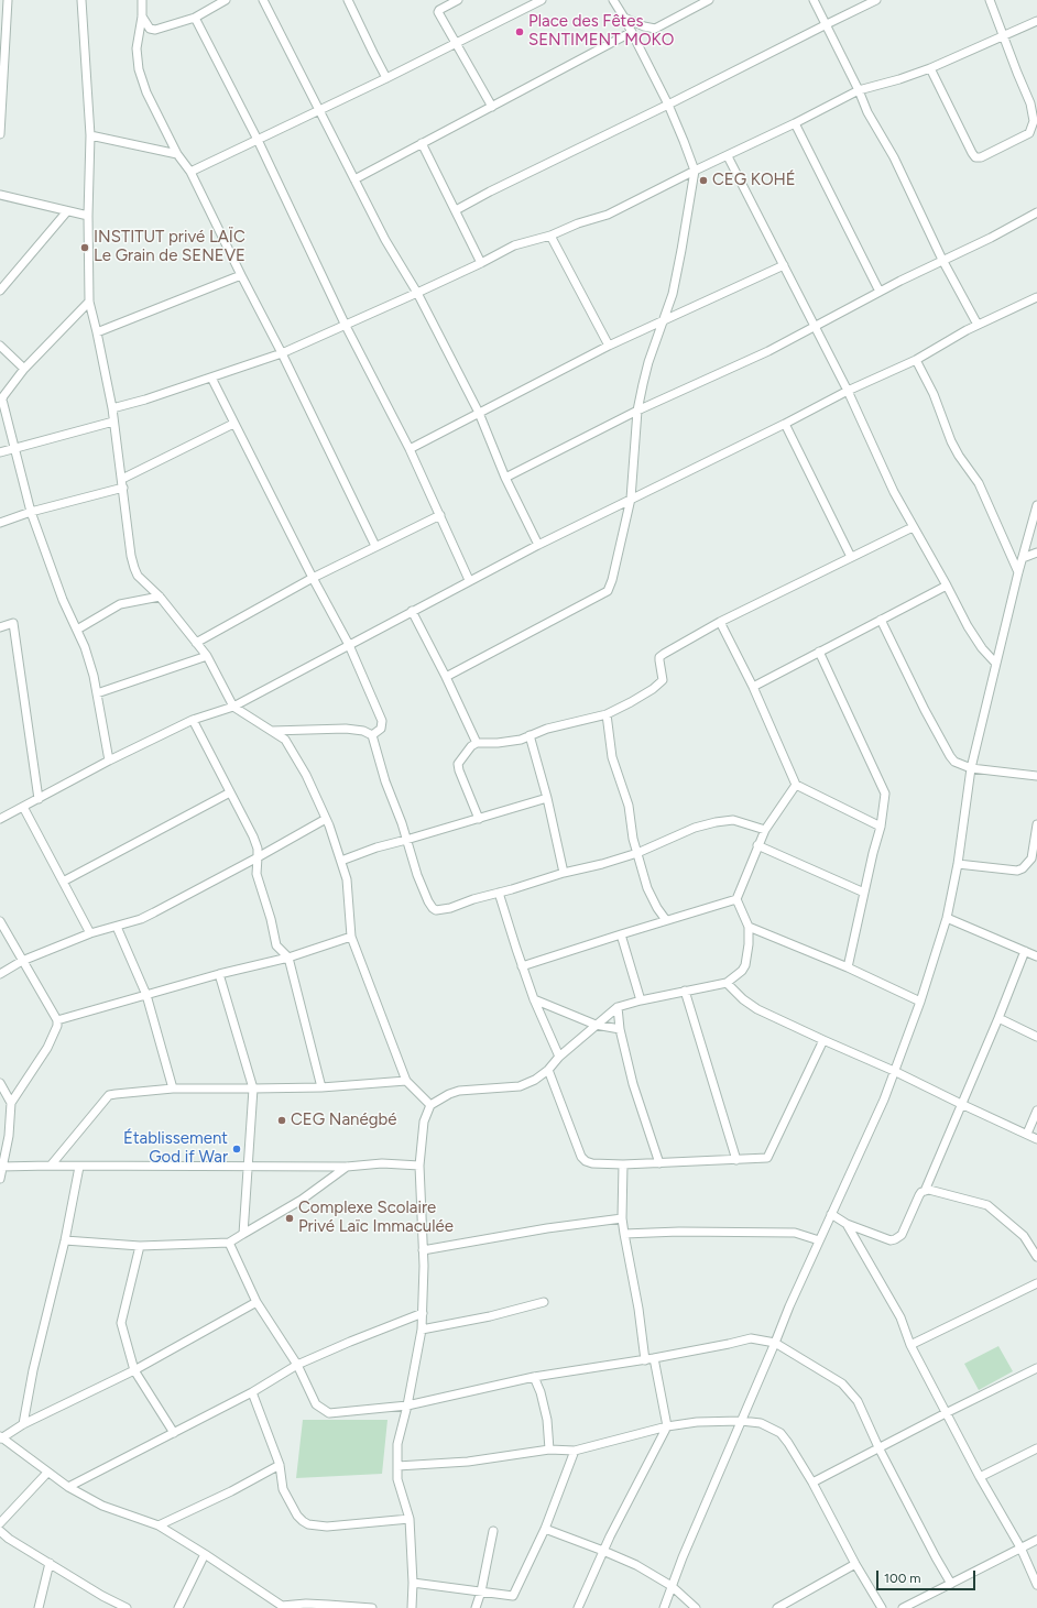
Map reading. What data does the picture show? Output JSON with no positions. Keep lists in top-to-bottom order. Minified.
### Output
{"places":["Place des Fêtes SENTIMENT MOKO","CEG KOHÉ","INSTITUT privé LAÏC Le Grain de SENEVE","CEG Nanégbé","Établissement God if War","Complexe Scolaire Privé Laïc Immaculée"],"scale_bar":"100 m"}
